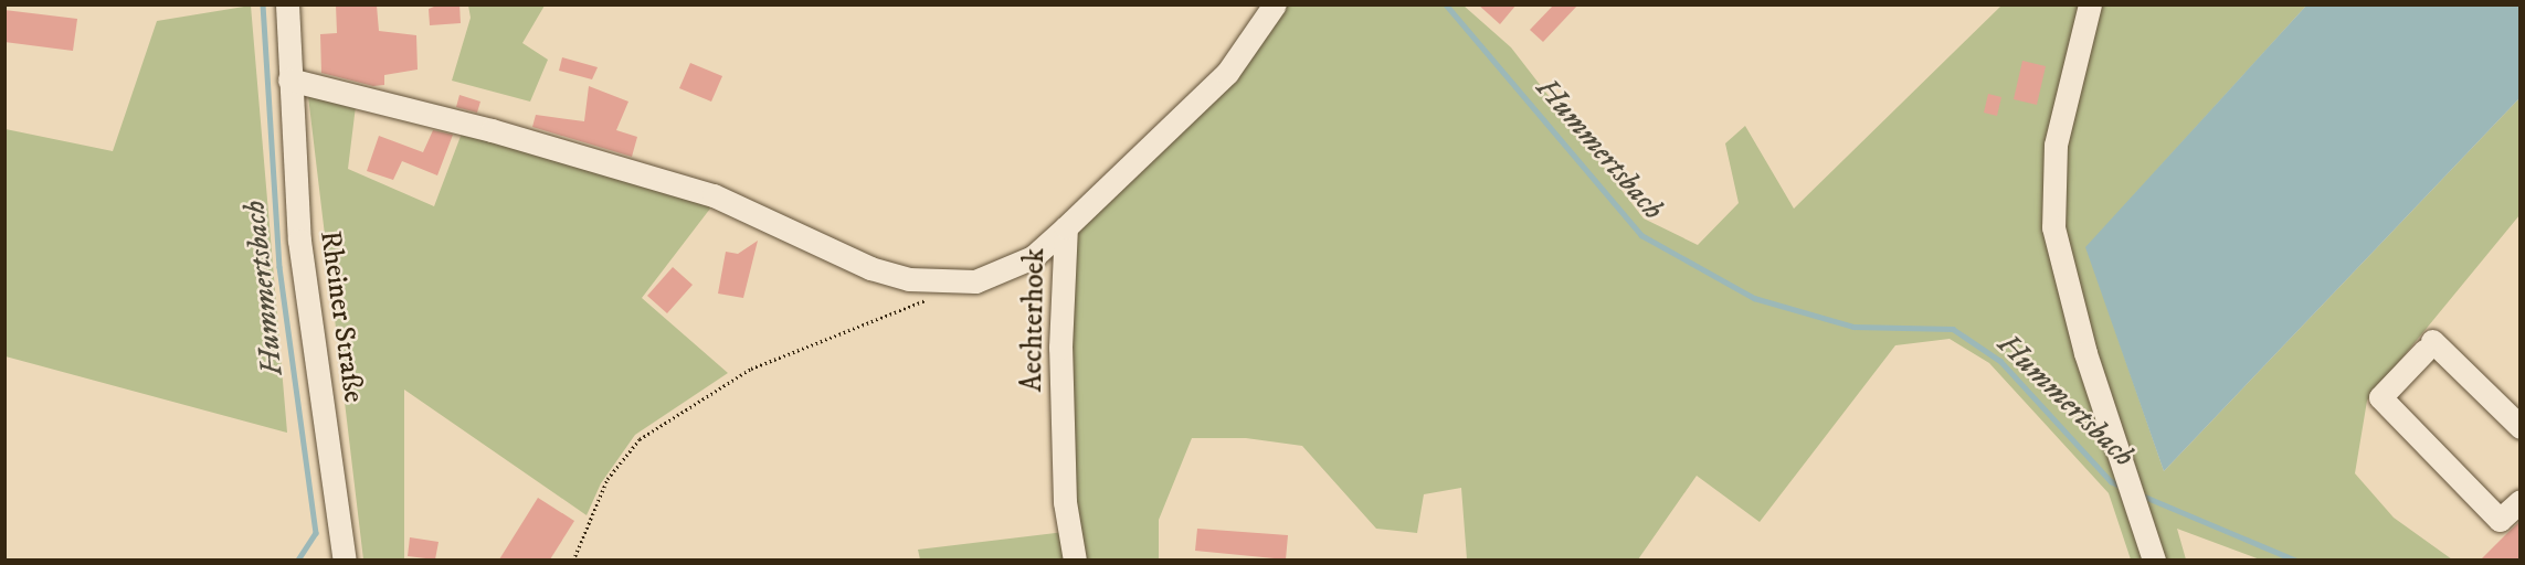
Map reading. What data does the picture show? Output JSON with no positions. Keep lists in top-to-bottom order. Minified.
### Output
{"streets":{"street":["Rheiner Straße","Aechterhoek"]},"water":["Hummertsbach"]}
